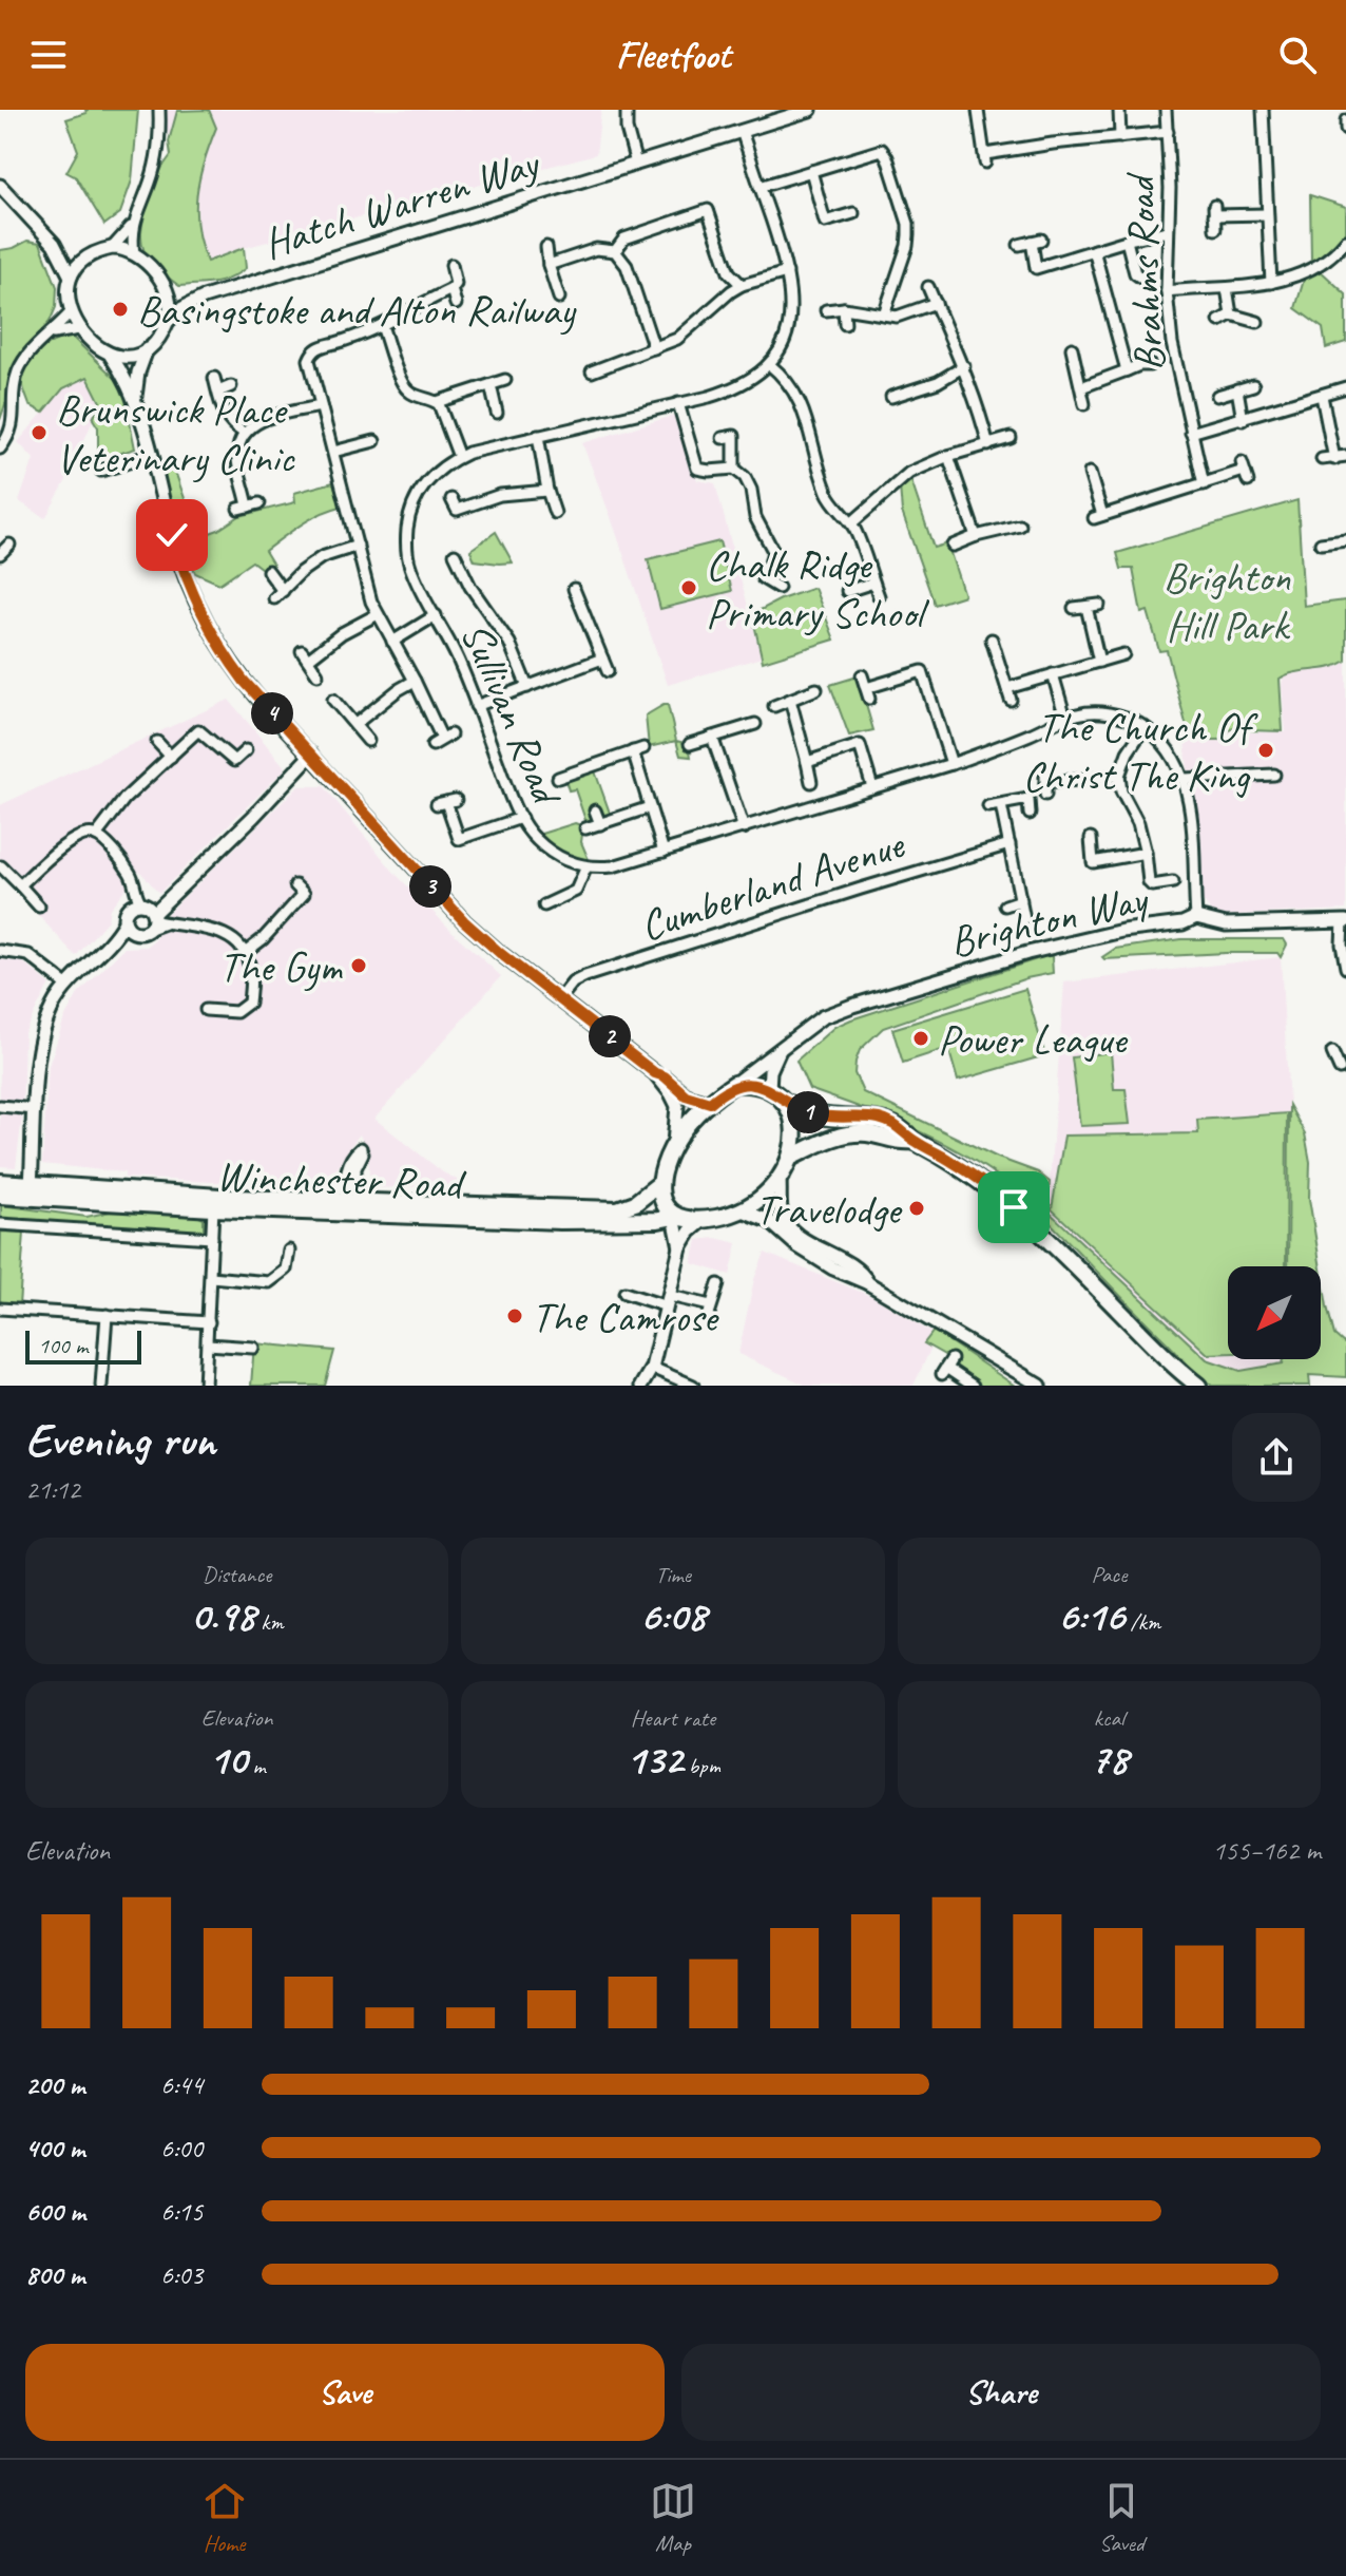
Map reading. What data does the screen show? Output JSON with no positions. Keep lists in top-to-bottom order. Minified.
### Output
{"streets":{"main road":["Winchester Road"],"street":["Hatch Warren Way","Brahms Road","Sullivan Road","Cumberland Avenue","Brighton Way"]},"crossings":[["Hatch Warren Way","Sullivan Road"],["Sullivan Road","Brighton Way"],["Brighton Way","Winchester Road"]],"parks":["Brighton Hill Park"],"places":["Basingstoke and Alton Railway","Brunswick Place Veterinary Clinic","Chalk Ridge Primary School","The Church Of Christ The King","The Gym","Power League","Travelodge","The Camrose"],"scale_bar":"100 m","north":"bottom left","page":{"header":"Fleetfoot","pins":["4","3","2","1"],"scale":"100 m","heading":["Evening run","21:12"],"stats":[["Distance","0.98 km"],["Time","6:08"],["Pace","6:16 /km"],["Elevation","10 m"],["Heart rate","132 bpm"],["kcal","78"]],"chart":["Elevation","155–162 m"],"list":[{"name":"200 m","note":"6:44"},{"name":"400 m","note":"6:00"},{"name":"600 m","note":"6:15"},{"name":"800 m","note":"6:03"}],"buttons":["Save","Share"],"tabs":["Home","Map","Saved"]}}
